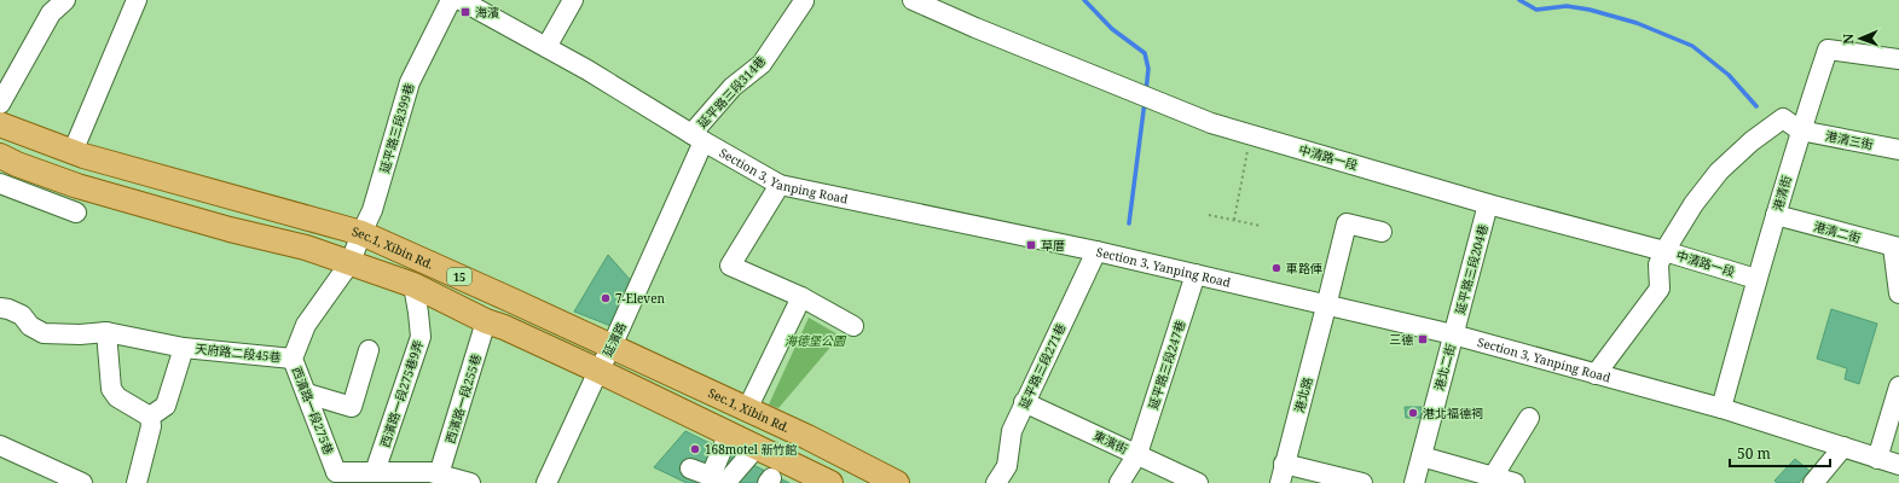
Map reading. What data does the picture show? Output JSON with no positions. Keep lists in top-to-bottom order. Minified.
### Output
{"streets":{"main road":["Sec.1, Xibin Rd.","15"],"street":["延平路三段314巷","延平路三段399巷","港清三街","中清路一段","Section 3, Yanping Road","港清街","港清二街","延平路三段204巷","延濱路","天府路二段45巷","延平路三段247巷","延平路三段271巷","港北二街","西濱路一段275巷9弄","港北路","西濱路一段255巷","西濱路一段275巷","東濱街"]},"crossings":[["延平路三段314巷","Section 3, Yanping Road"],["延平路三段314巷","延濱路"],["延平路三段399巷","Sec.1, Xibin Rd."],["延平路三段399巷","西濱路一段275巷"],["港清三街","中清路一段"],["港清三街","港清街"],["中清路一段","港清街"],["中清路一段","延平路三段204巷"],["Section 3, Yanping Road","港清街"],["Section 3, Yanping Road","延平路三段204巷"],["Section 3, Yanping Road","延濱路"],["Section 3, Yanping Road","延平路三段247巷"],["Section 3, Yanping Road","延平路三段271巷"],["Section 3, Yanping Road","港北二街"],["Section 3, Yanping Road","港北路"],["港清街","港清二街"],["Sec.1, Xibin Rd.","延濱路"],["Sec.1, Xibin Rd.","西濱路一段275巷"],["延平路三段204巷","港北二街"],["15","延濱路"],["15","西濱路一段275巷9弄"],["15","西濱路一段255巷"],["15","西濱路一段275巷"],["天府路二段45巷","西濱路一段275巷"],["延平路三段247巷","東濱街"],["延平路三段271巷","東濱街"],["西濱路一段275巷9弄","西濱路一段275巷"],["西濱路一段255巷","西濱路一段275巷"]],"parks":["海德堡公園"],"places":{"transit":["海濱","草厝","三德"],"other":["車路俥","7-Eleven","港北福德祠","168motel 新竹館"]},"scale_bar":"50 m","north":"left"}
